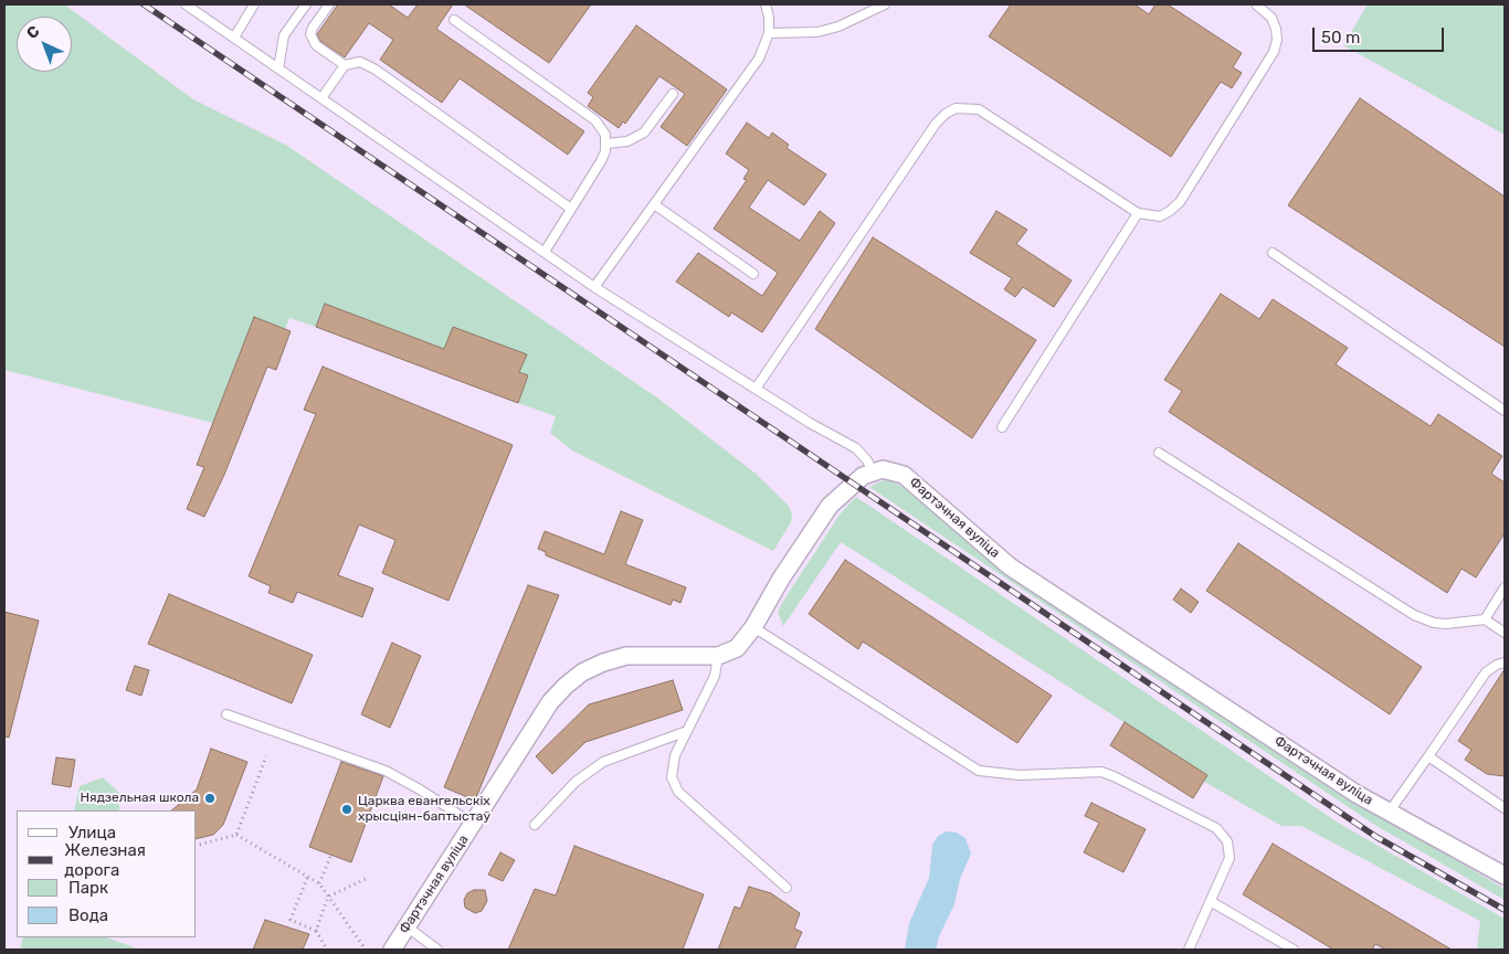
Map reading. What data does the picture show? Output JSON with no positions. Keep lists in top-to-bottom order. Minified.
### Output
{"streets":{"street":["Фартэчная вуліца"]},"places":["Нядзельная школа","Царква евангельскіх хрысціян-баптыстаў"],"legend":["Улица","Железная дорога","Парк","Вода"],"scale_bar":"50 m","north":"top left"}
